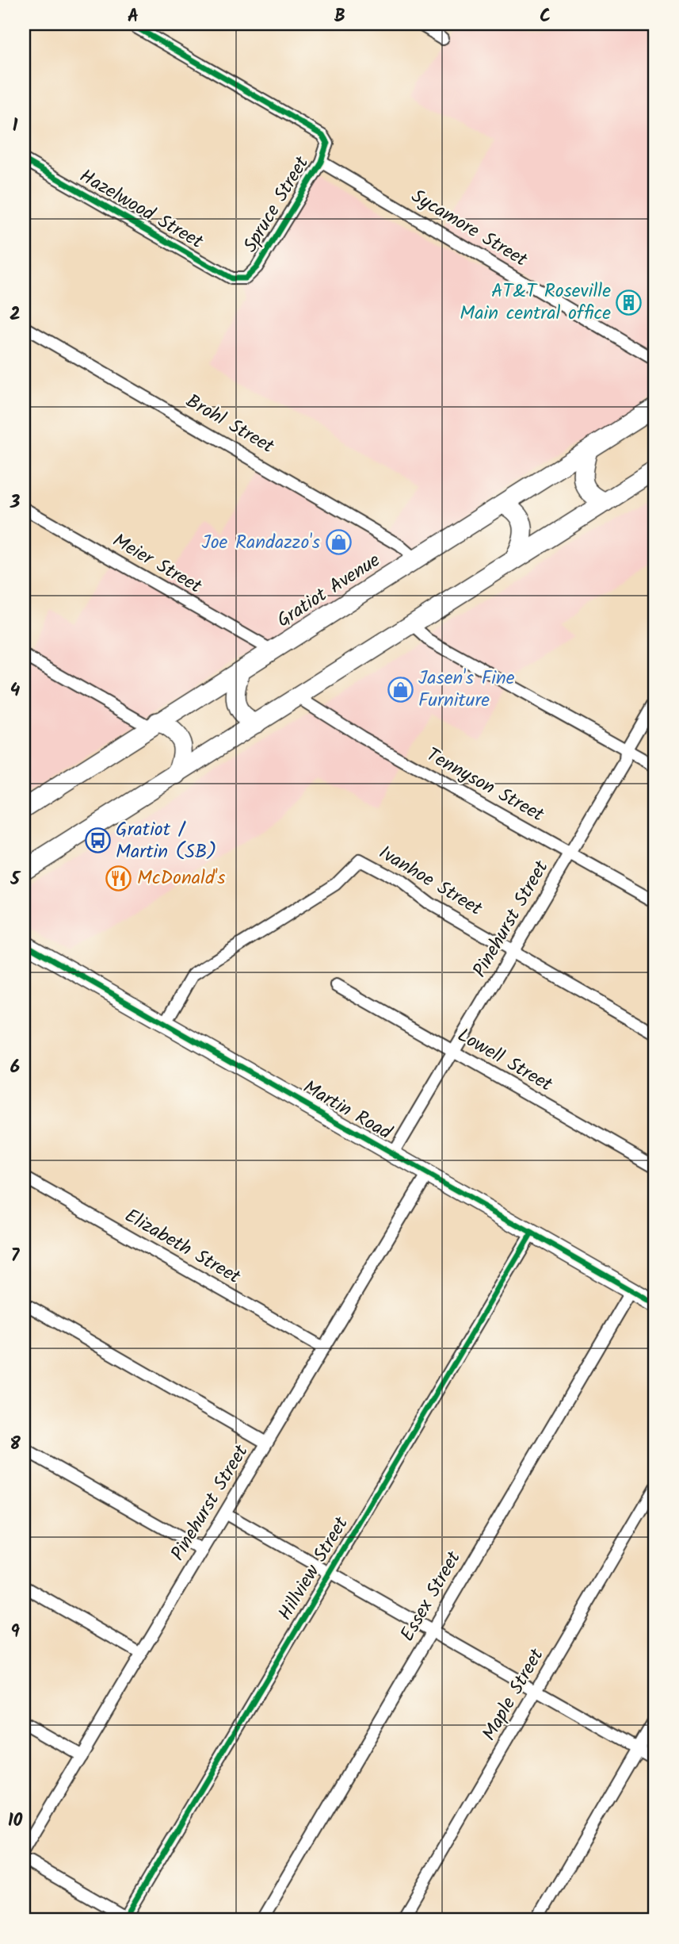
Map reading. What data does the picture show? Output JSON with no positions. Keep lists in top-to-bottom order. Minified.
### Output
{"streets":{"main road":["Gratiot Avenue"],"street":["Spruce Street","Hazelwood Street","Sycamore Street","Brohl Street","Meier Street","Tennyson Street","Ivanhoe Street","Pinehurst Street","Lowell Street","Martin Road","Elizabeth Street","Hillview Street","Essex Street","Maple Street"]},"crossings":[["Spruce Street","Hazelwood Street"],["Spruce Street","Sycamore Street"],["Brohl Street","Gratiot Avenue"],["Meier Street","Gratiot Avenue"],["Tennyson Street","Pinehurst Street"],["Ivanhoe Street","Pinehurst Street"],["Ivanhoe Street","Martin Road"],["Pinehurst Street","Lowell Street"],["Pinehurst Street","Martin Road"],["Pinehurst Street","Elizabeth Street"],["Martin Road","Hillview Street"],["Martin Road","Essex Street"]],"places":{"building":["AT&T Roseville Main central office"],"shop":["Joe Randazzo's","Jasen's Fine Furniture"],"bus stop":["Gratiot / Martin (SB)"],"restaurant":["McDonald's"]},"grid":{"columns":["A","B","C"],"rows":["1","2","3","4","5","6","7","8","9","10"]}}
